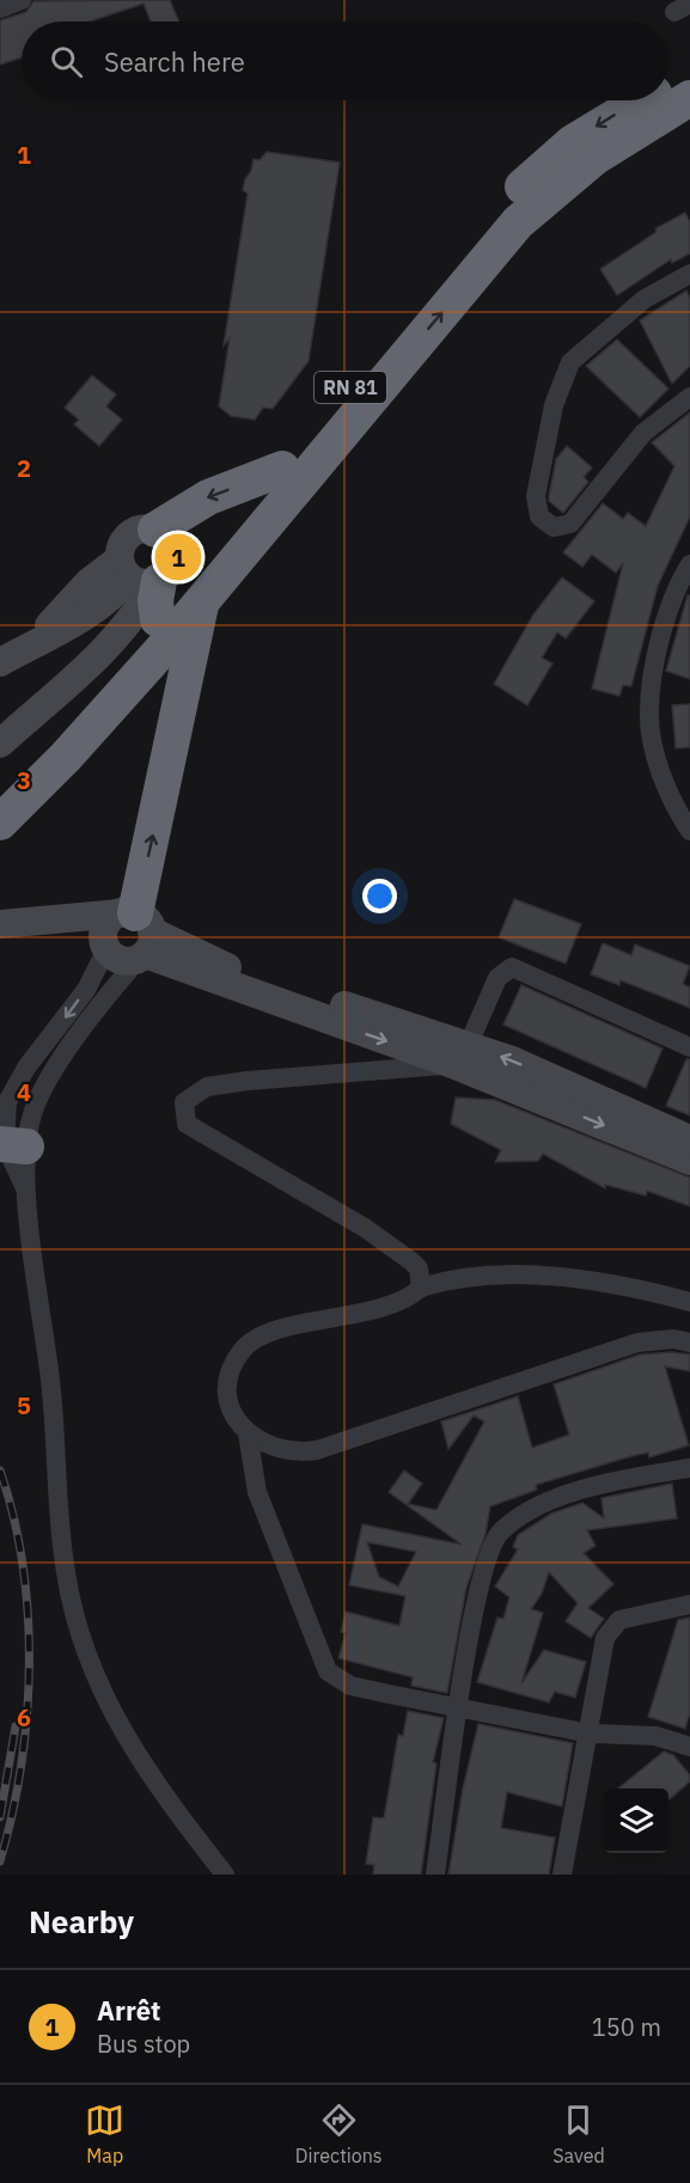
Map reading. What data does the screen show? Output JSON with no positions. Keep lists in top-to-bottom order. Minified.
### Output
{"streets":{"highway":["RN 81"]},"page":{"search":"Search here","pins":"1","heading":"Nearby","list":[{"mark":"1","name":"Arrêt","note":"Bus stop","value":"150 m"}],"nav":["Map","Directions","Saved"]},"grid":{"rows":["1","2","3","4","5","6"]}}
